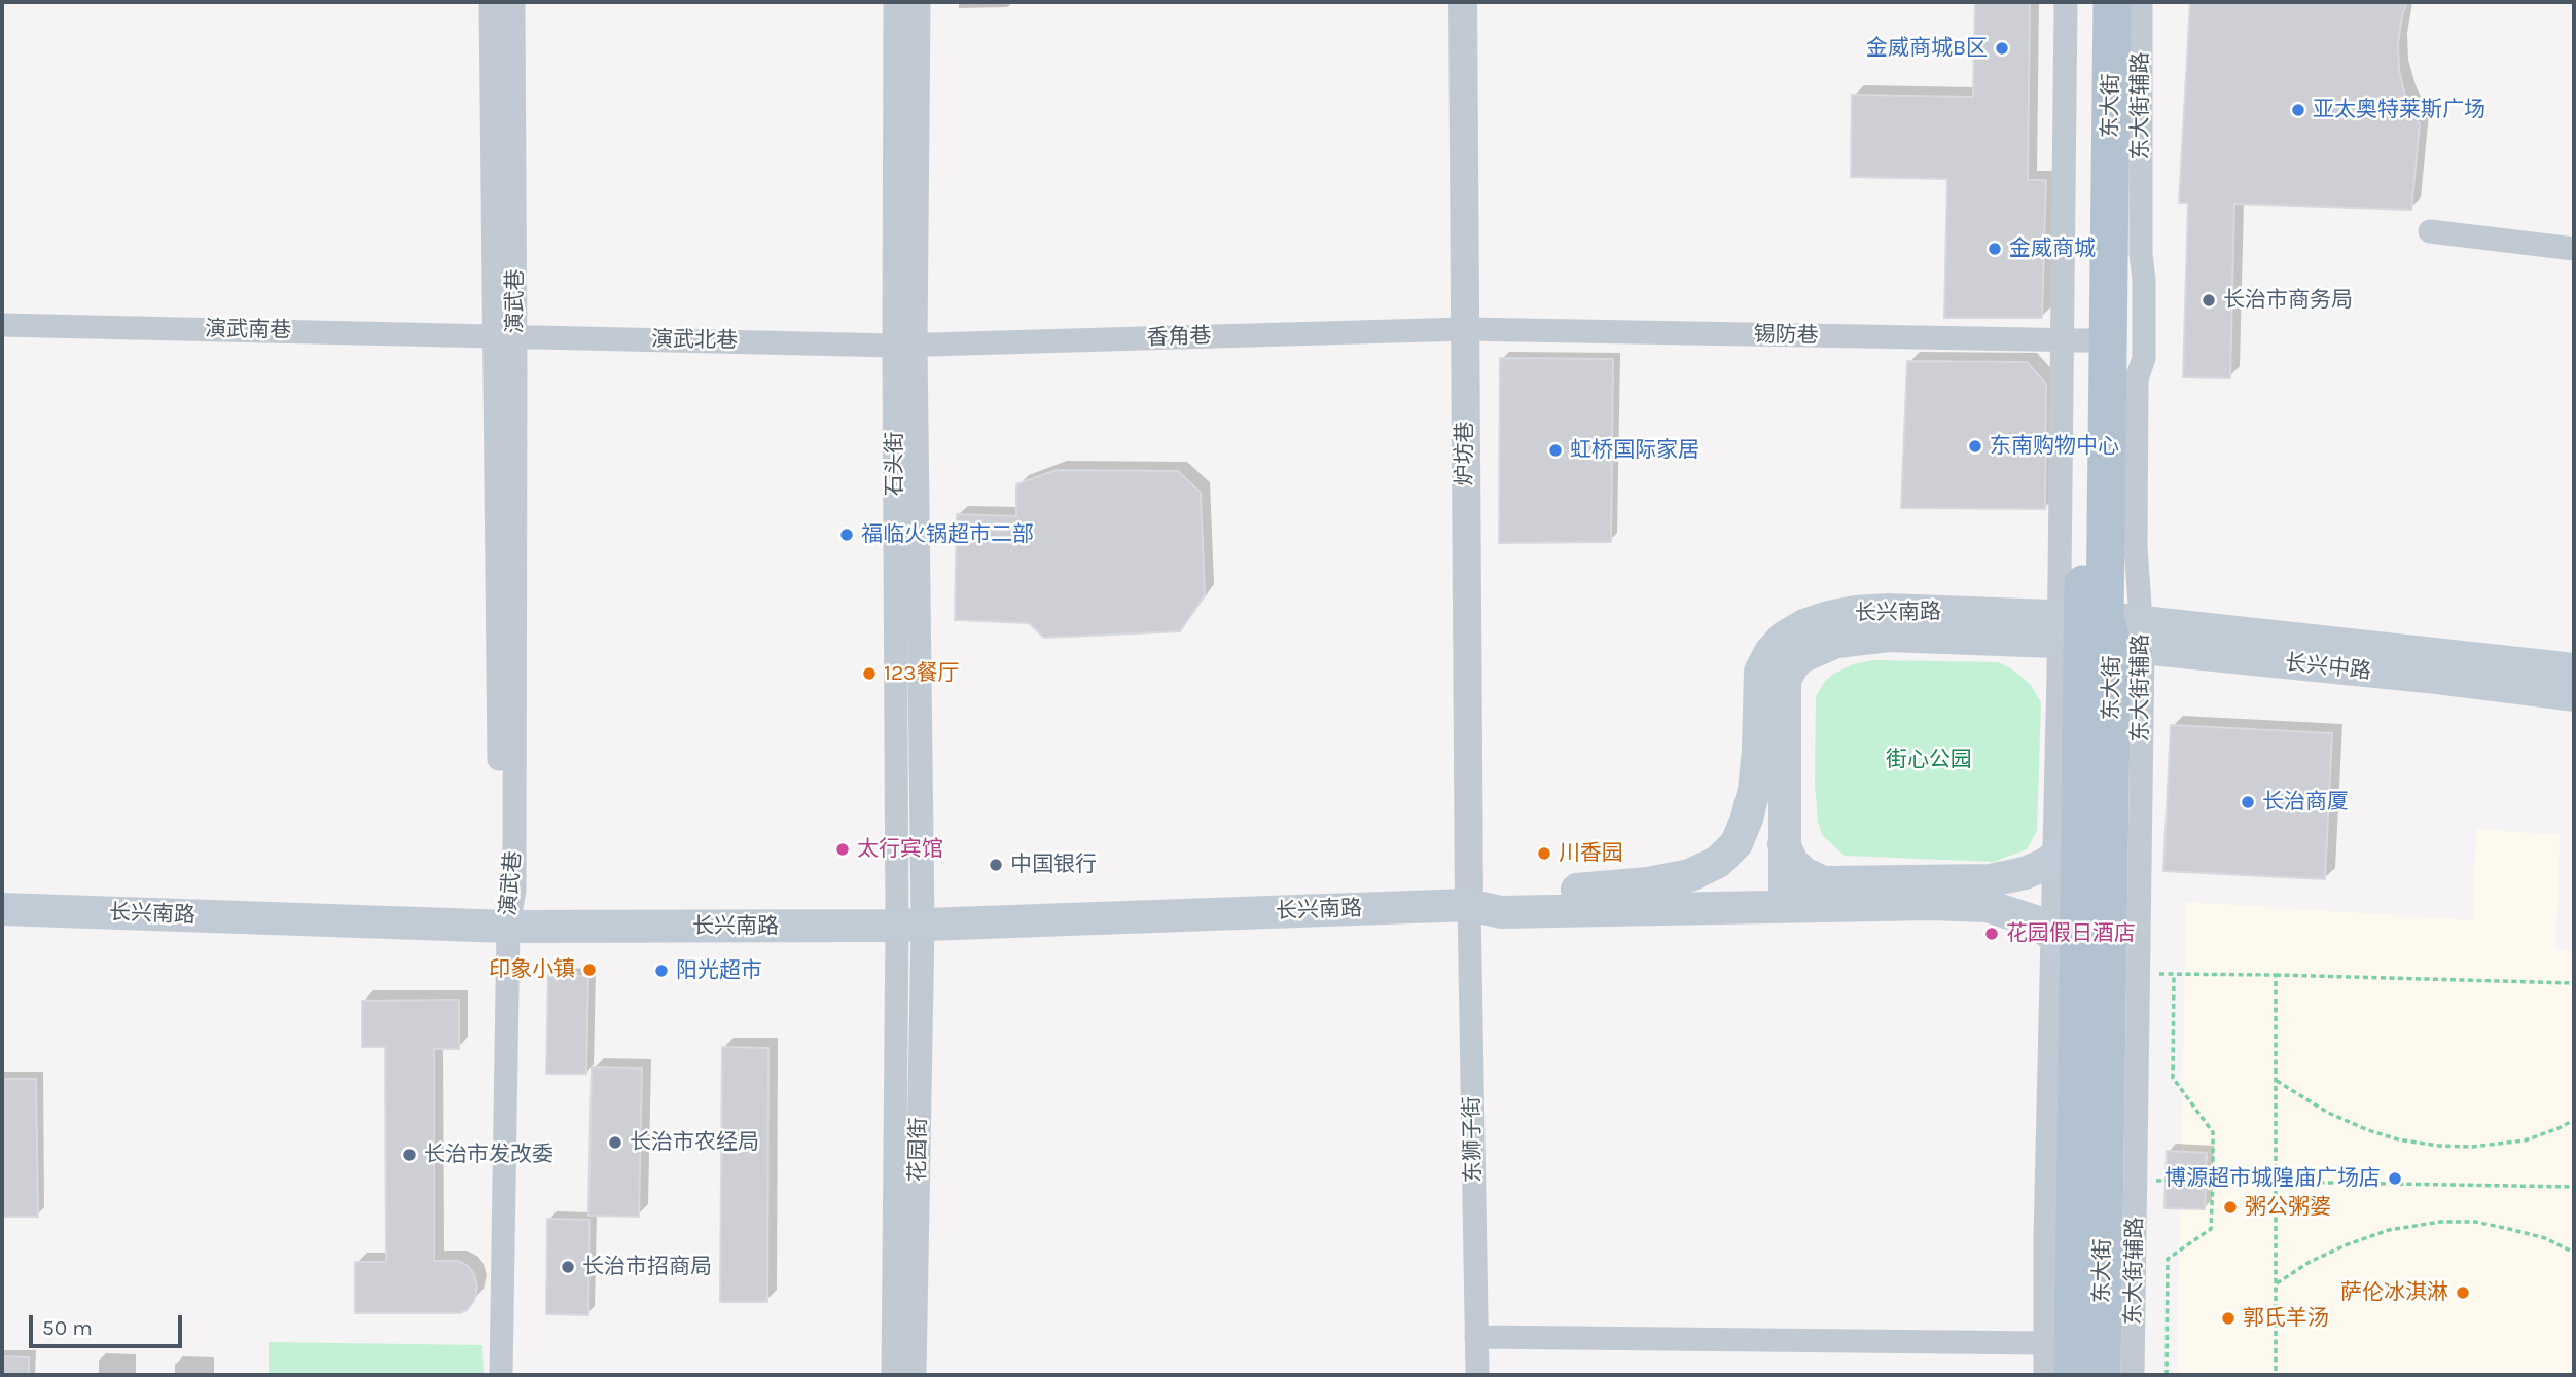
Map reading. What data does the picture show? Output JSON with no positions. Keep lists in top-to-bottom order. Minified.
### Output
{"streets":{"main road":["东大街","长兴南路","长兴中路"],"street":["东大街辅路","演武巷","演武南巷","锡防巷","香角巷","演武北巷","炉坊巷","石头街","东狮子街","花园街"]},"crossings":[["东大街","东大街辅路"],["东大街","锡防巷"],["东大街","长兴南路"],["东大街","长兴中路"],["东大街辅路","长兴南路"],["东大街辅路","长兴中路"],["演武巷","演武南巷"],["演武巷","演武北巷"],["演武巷","长兴南路"],["演武南巷","演武北巷"],["锡防巷","香角巷"],["锡防巷","炉坊巷"],["香角巷","演武北巷"],["香角巷","炉坊巷"],["香角巷","石头街"],["演武北巷","石头街"],["炉坊巷","长兴南路"],["炉坊巷","东狮子街"],["石头街","长兴南路"],["石头街","花园街"],["长兴南路","长兴中路"],["长兴南路","东狮子街"],["长兴南路","花园街"]],"parks":["街心公园"],"places":["金威商城B区","亚太奥特莱斯广场","金威商城","长治市商务局","东南购物中心","虹桥国际家居","福临火锅超市二部","123餐厅","长治商厦","太行宾馆","川香园","中国银行","花园假日酒店","印象小镇","阳光超市","长治市农经局","长治市发改委","博源超市城隍庙广场店","粥公粥婆","长治市招商局","萨伦冰淇淋","郭氏羊汤"],"scale_bar":"50 m"}
